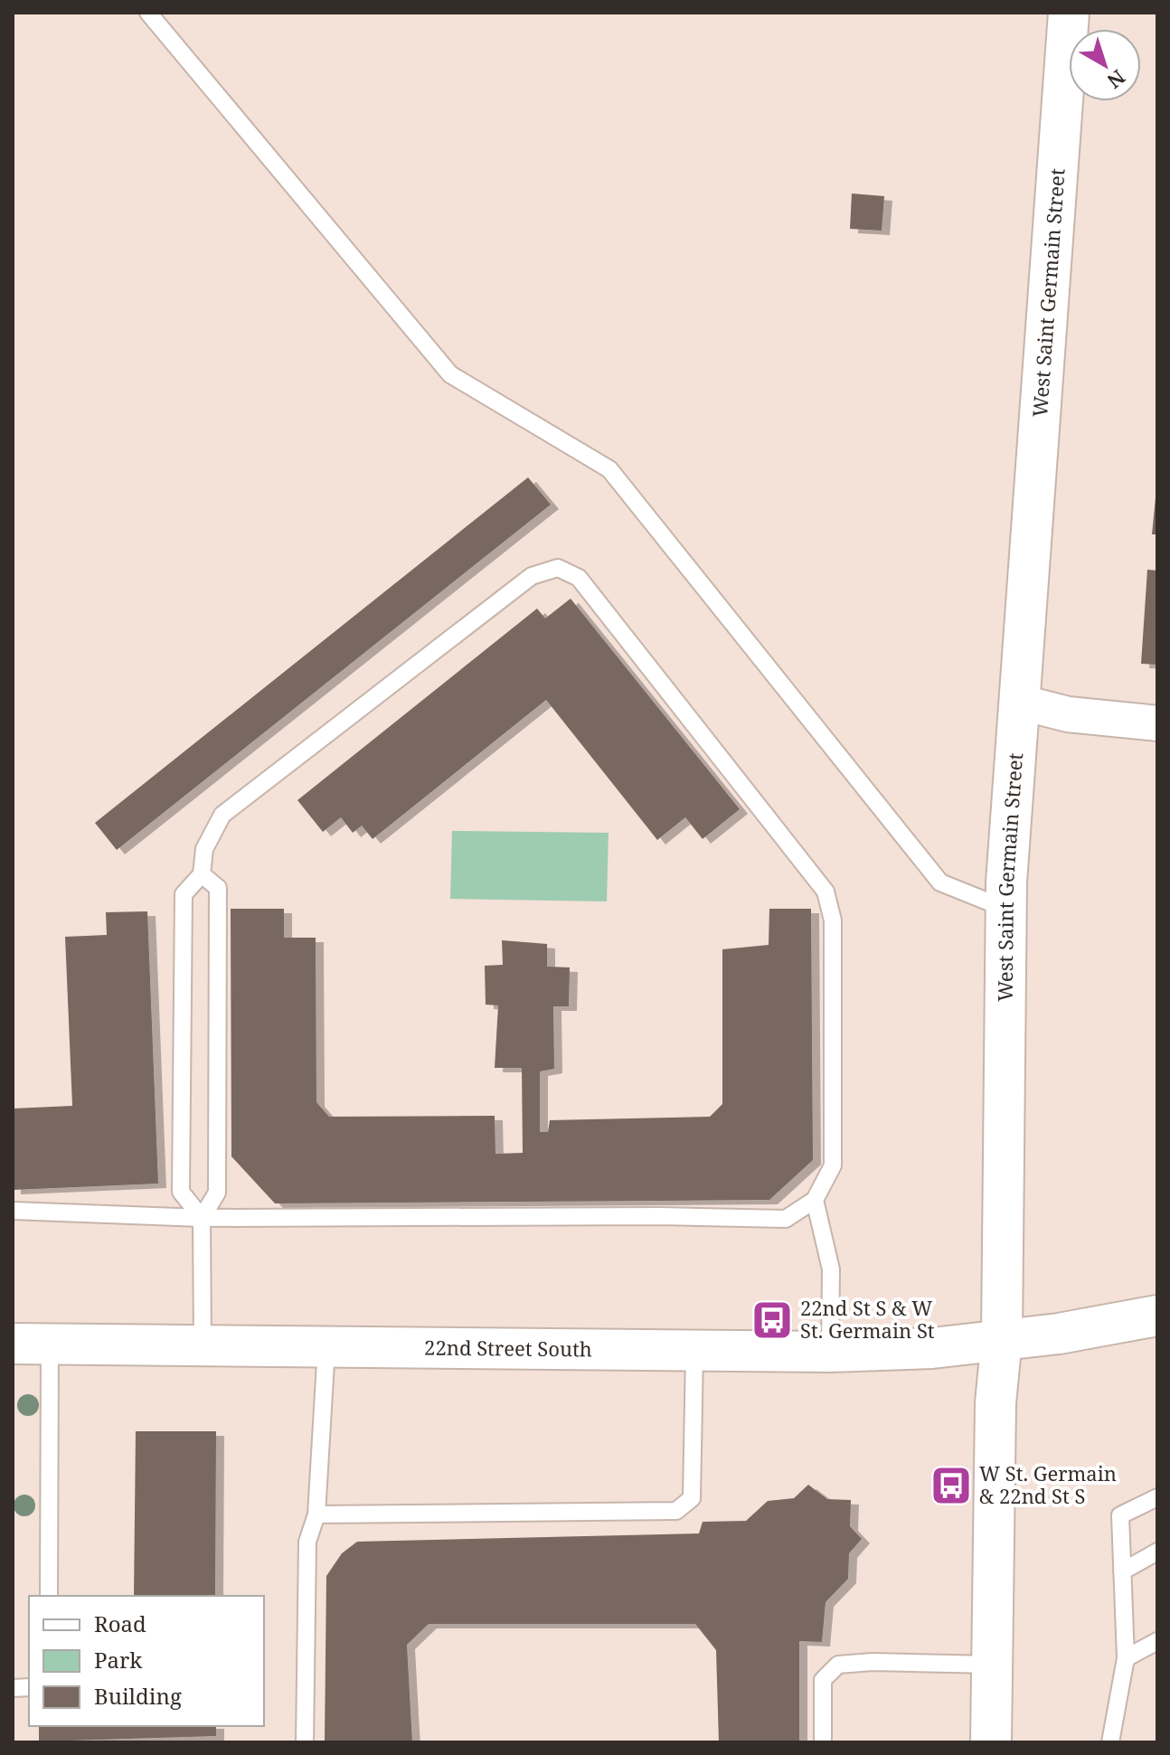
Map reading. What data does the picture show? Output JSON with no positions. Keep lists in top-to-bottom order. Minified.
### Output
{"streets":{"street":["West Saint Germain Street","22nd Street South"]},"crossings":[["West Saint Germain Street","22nd Street South"]],"places":{"bus stop":["22nd St S & W St. Germain St","W St. Germain & 22nd St S"]},"legend":["Road","Park","Building"],"north":"bottom right"}
